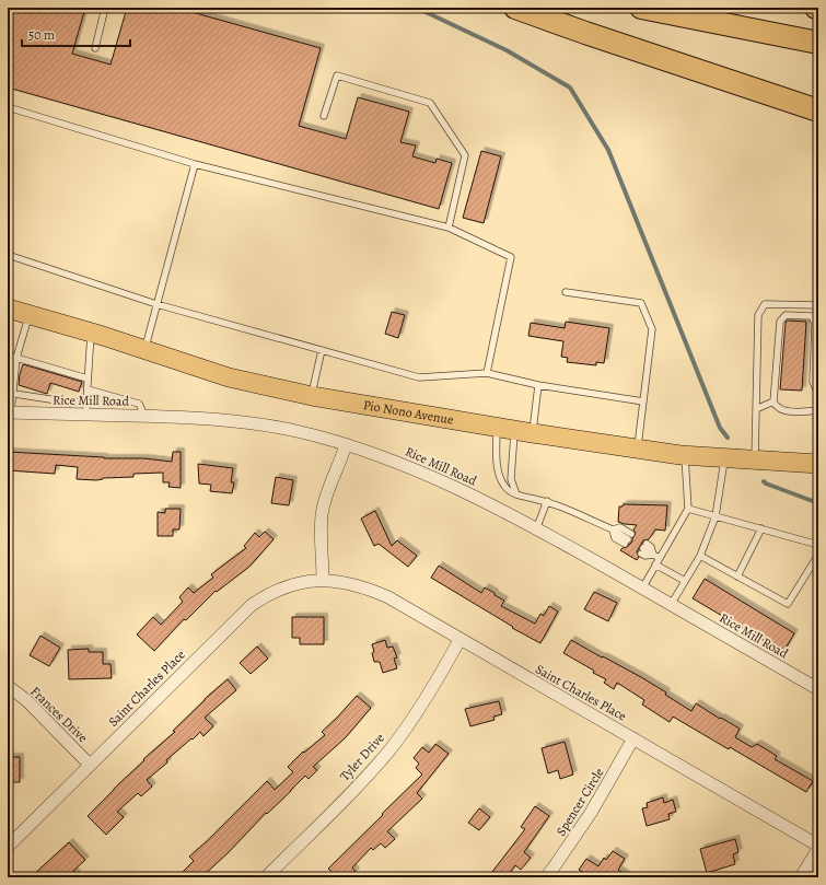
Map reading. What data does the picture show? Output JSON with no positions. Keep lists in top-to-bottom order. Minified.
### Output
{"streets":{"main road":["Pio Nono Avenue"],"street":["Rice Mill Road","Saint Charles Place","Frances Drive","Tyler Drive","Spencer Circle"]},"crossings":[["Saint Charles Place","Frances Drive"],["Saint Charles Place","Tyler Drive"],["Saint Charles Place","Spencer Circle"]],"scale_bar":"50 m"}
